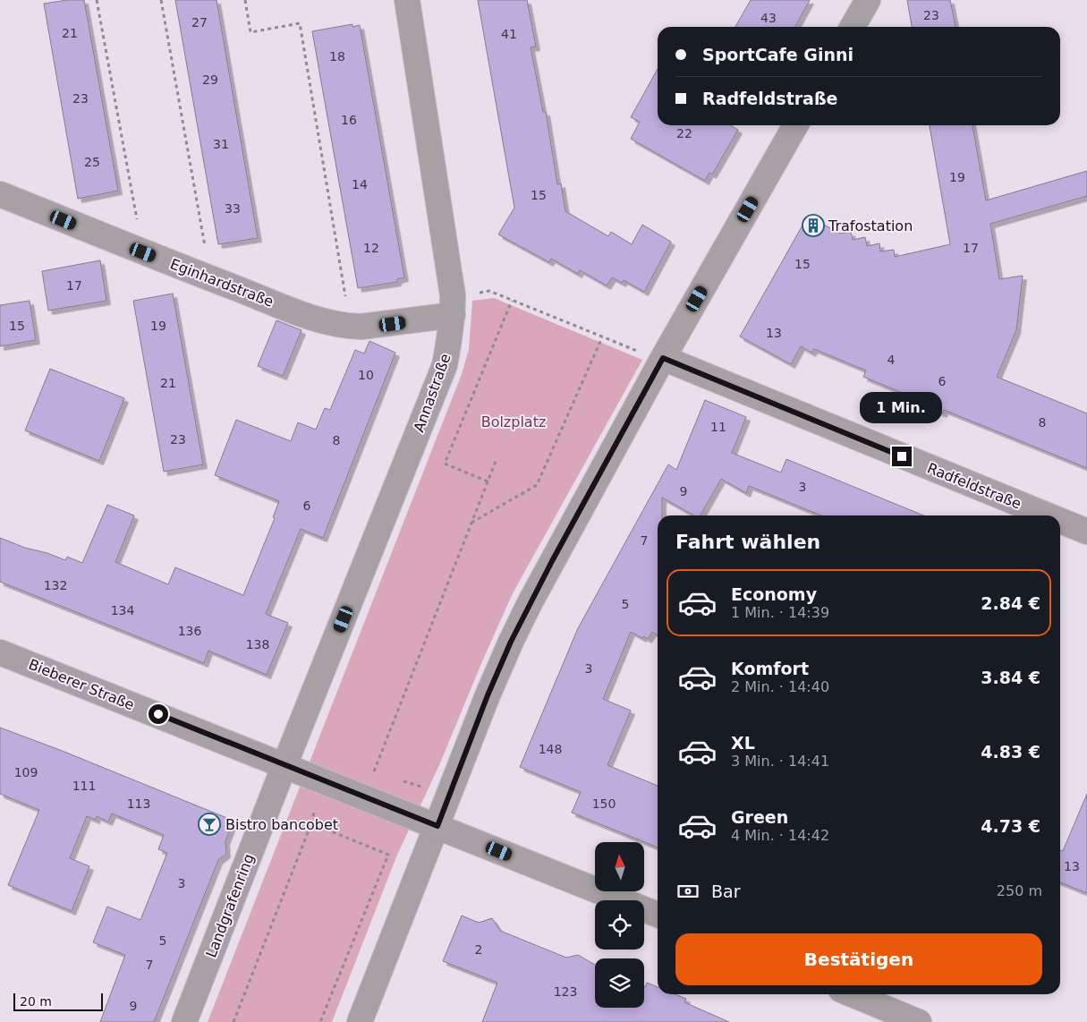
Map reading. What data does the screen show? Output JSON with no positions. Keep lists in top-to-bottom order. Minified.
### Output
{"streets":{"street":["Eginhardstraße","Annastraße","Radfeldstraße","Bieberer Straße","Landgrafenring"]},"crossings":[["Eginhardstraße","Annastraße"],["Annastraße","Bieberer Straße"],["Annastraße","Landgrafenring"],["Bieberer Straße","Landgrafenring"]],"parks":["Bolzplatz"],"places":{"building":["Trafostation"],"bar":["Bistro bancobet"]},"house_numbers":["23","43","27","21","41","18","29","23","16","22","31","25","19","14","15","33","12","17","15","17","15","19","13","4","10","6","21","8","11","23","8","3","9","6","7","132","5","134","136","138","3","148","109","111","113","150","13","3","5","2","7","123","9"],"scale_bar":"20 m","north":"top","page":{"banner":["SportCafe Ginni","Radfeldstraße"],"bubble":"1 Min.","heading":"Fahrt wählen","list":[{"name":"Economy","note":"1 Min. · 14:39","value":"2.84 €"},{"name":"Komfort","note":"2 Min. · 14:40","value":"3.84 €"},{"name":"XL","note":"3 Min. · 14:41","value":"4.83 €"},{"name":"Green","note":"4 Min. · 14:42","value":"4.73 €"}],"pay":["Bar","250 m"],"buttons":"Bestätigen","scale":"20 m"}}
